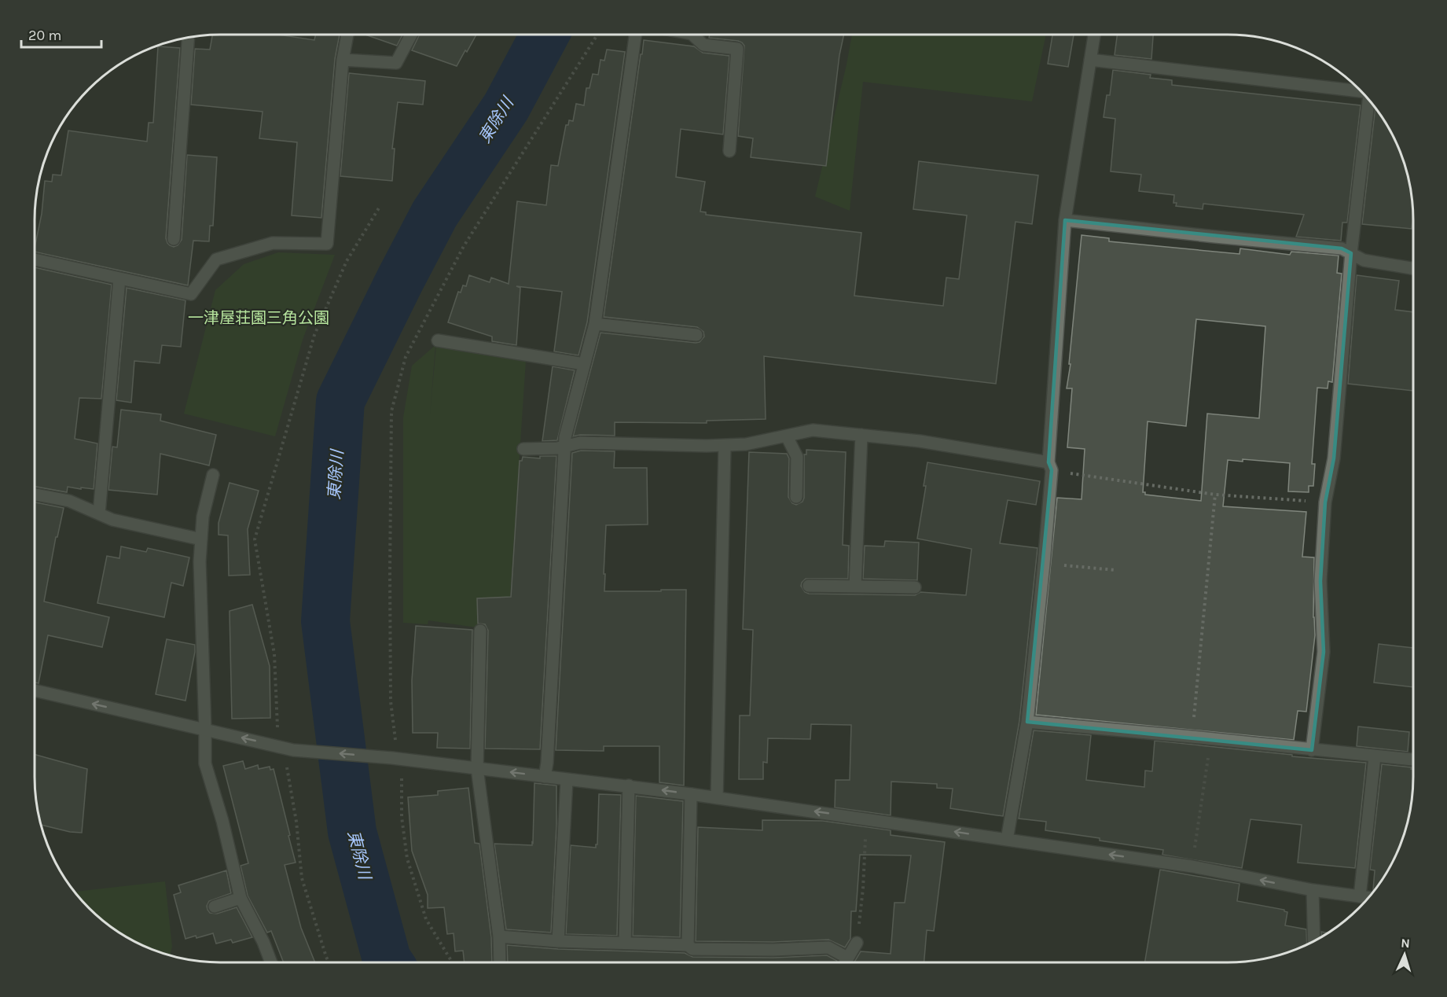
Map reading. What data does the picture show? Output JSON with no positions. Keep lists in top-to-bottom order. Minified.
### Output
{"water":["東除川"],"parks":["一津屋荘園三角公園"],"scale_bar":"20 m","north":"top"}
